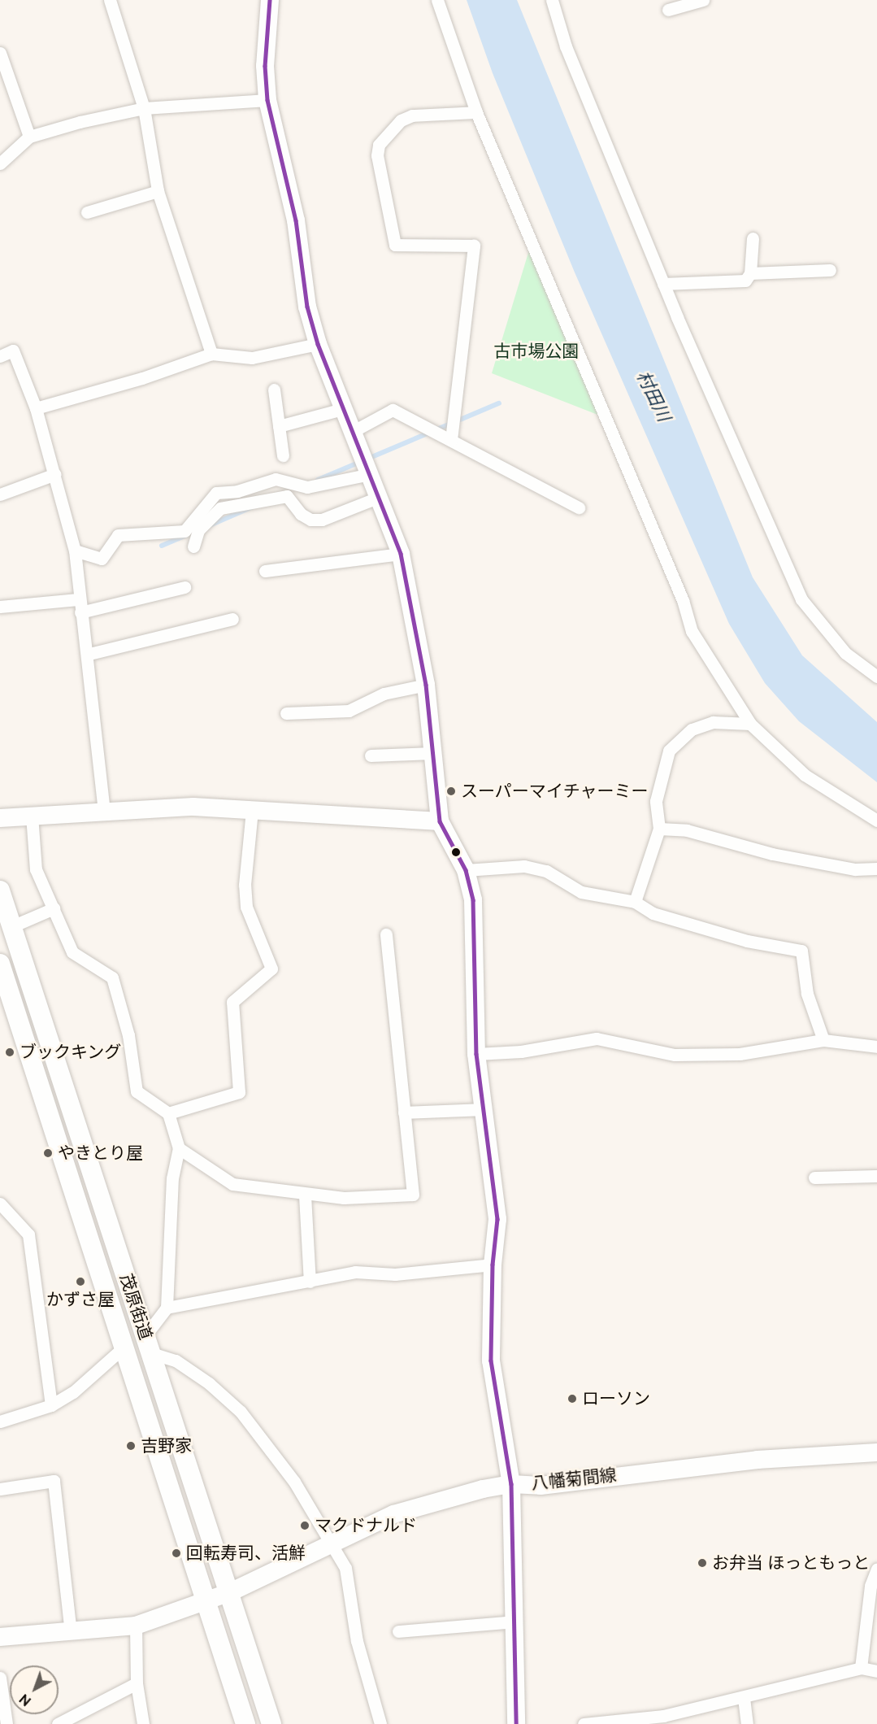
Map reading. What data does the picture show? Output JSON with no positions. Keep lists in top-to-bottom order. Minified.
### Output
{"streets":{"main road":["茂原街道"],"street":["八幡菊間線"]},"crossings":[["茂原街道","八幡菊間線"]],"water":["村田川"],"parks":["古市場公園"],"places":["スーパーマイチャーミー","ブックキング","やきとり屋","かずさ屋","ローソン","吉野家","マクドナルド","回転寿司、活鮮","お弁当 ほっともっと"],"north":"bottom left"}
